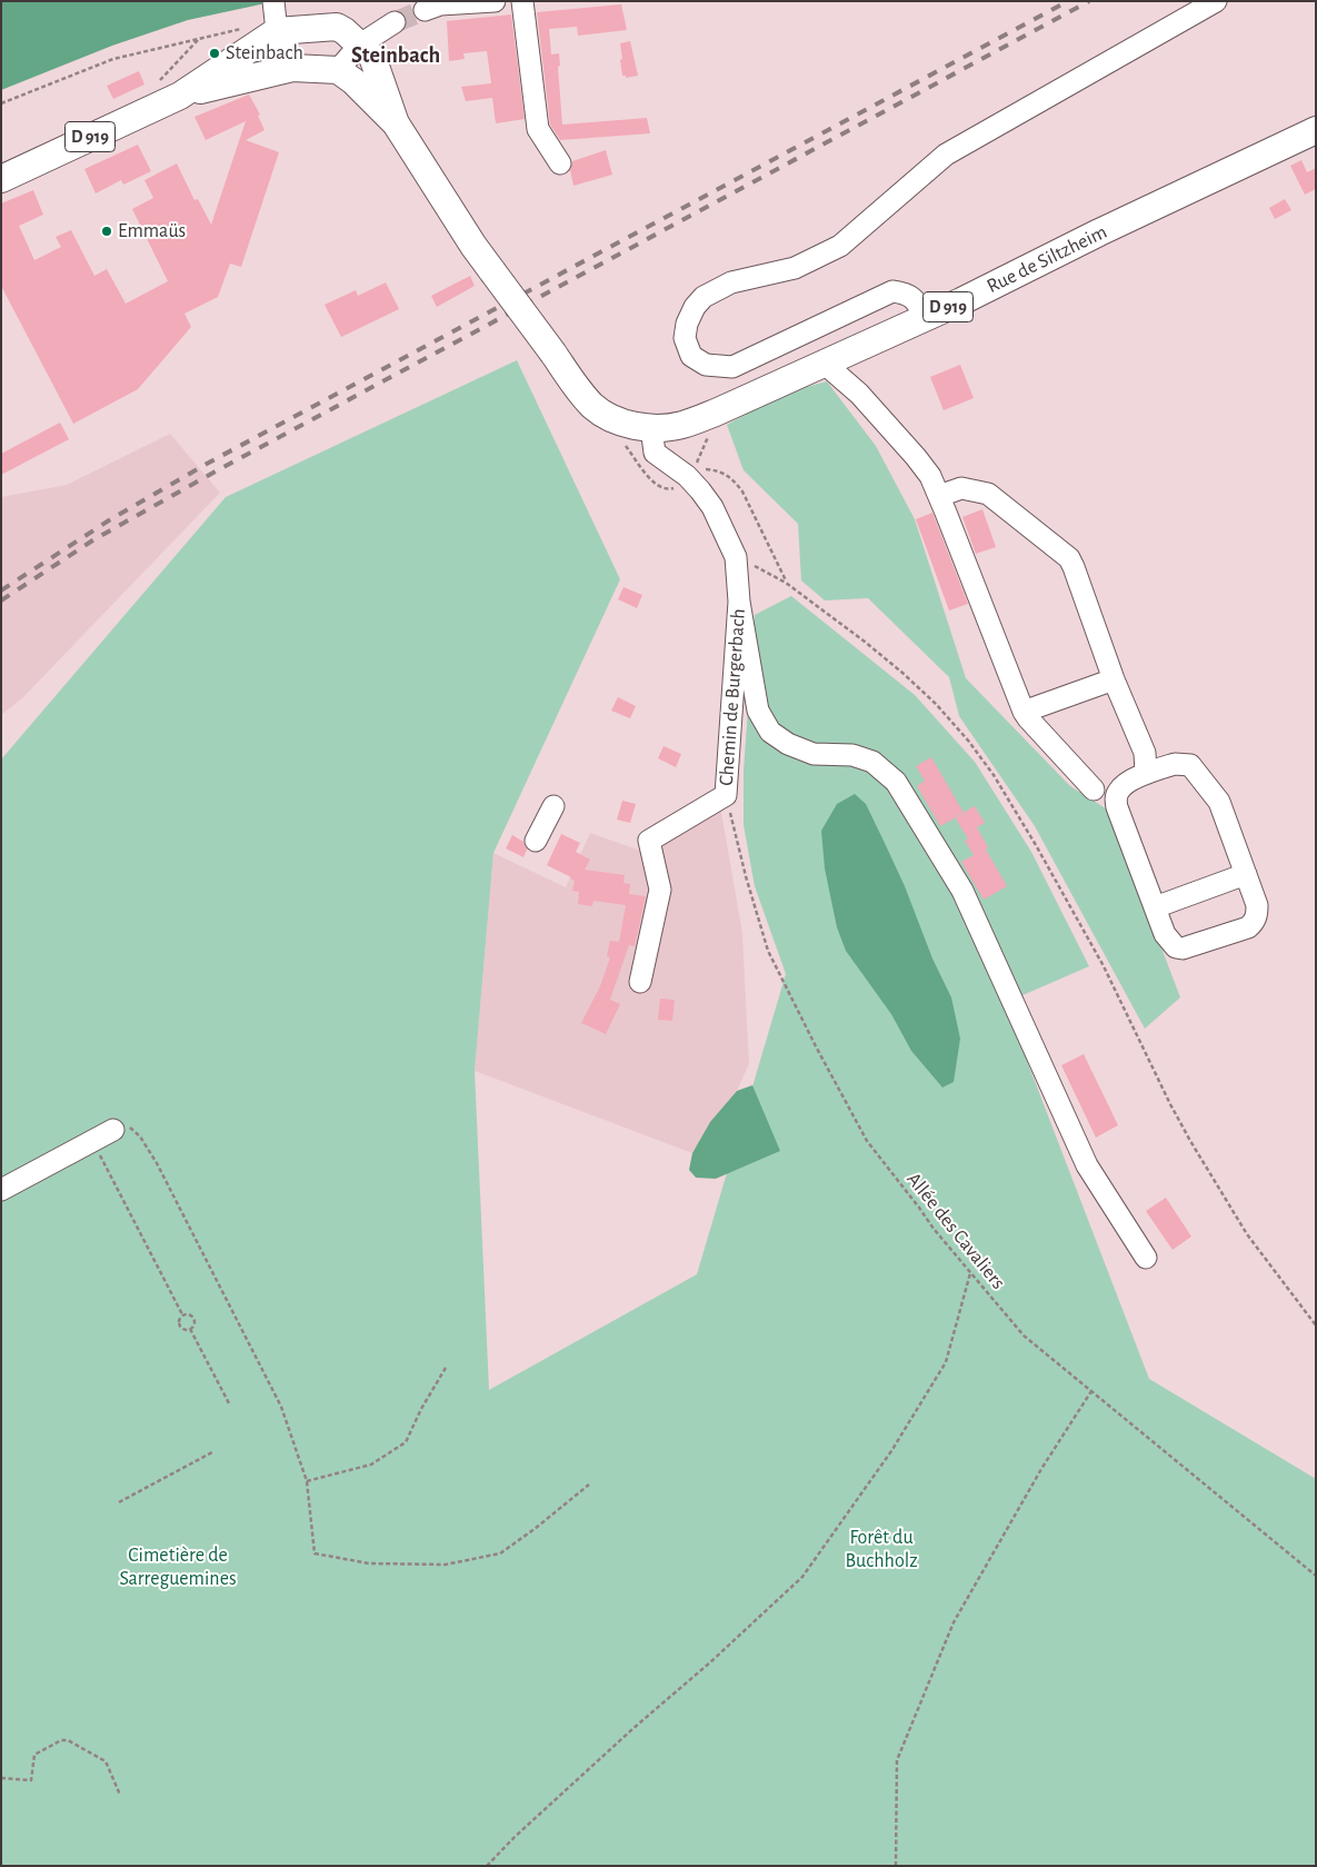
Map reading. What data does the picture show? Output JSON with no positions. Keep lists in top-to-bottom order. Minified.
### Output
{"streets":{"main road":["D 919","Rue de Siltzheim"],"street":["Chemin de Burgerbach"],"path":["Allée des Cavaliers"]},"crossings":[["D 919","Rue de Siltzheim"],["D 919","Chemin de Burgerbach"],["Rue de Siltzheim","Chemin de Burgerbach"],["Chemin de Burgerbach","Allée des Cavaliers"]],"districts":["Steinbach"],"parks":["Forêt du Buchholz","Cimetière de Sarreguemines"],"places":["Steinbach","Emmaüs"]}
